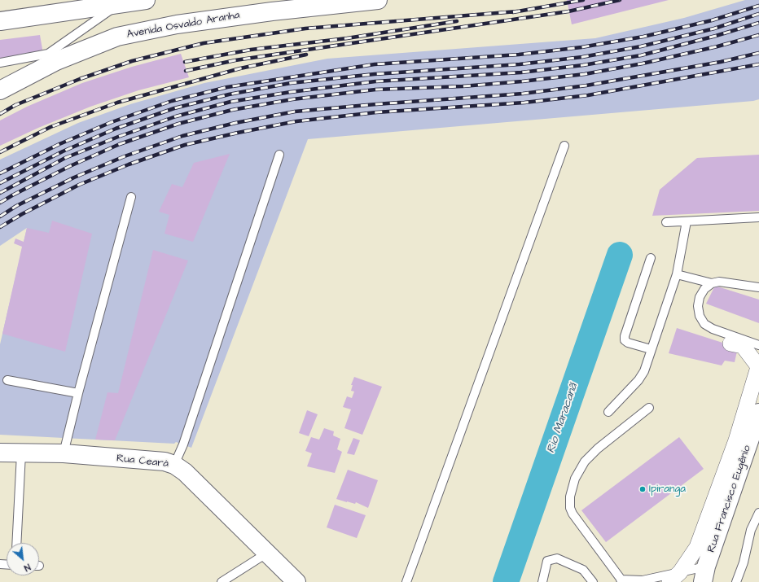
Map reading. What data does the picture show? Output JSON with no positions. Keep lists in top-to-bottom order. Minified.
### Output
{"streets":{"main road":["Avenida Osvaldo Aranha","Rua Ceará","Rua Francisco Eugênio"]},"water":["Rio Maracanã"],"places":["Ipiranga"],"north":"bottom right"}
